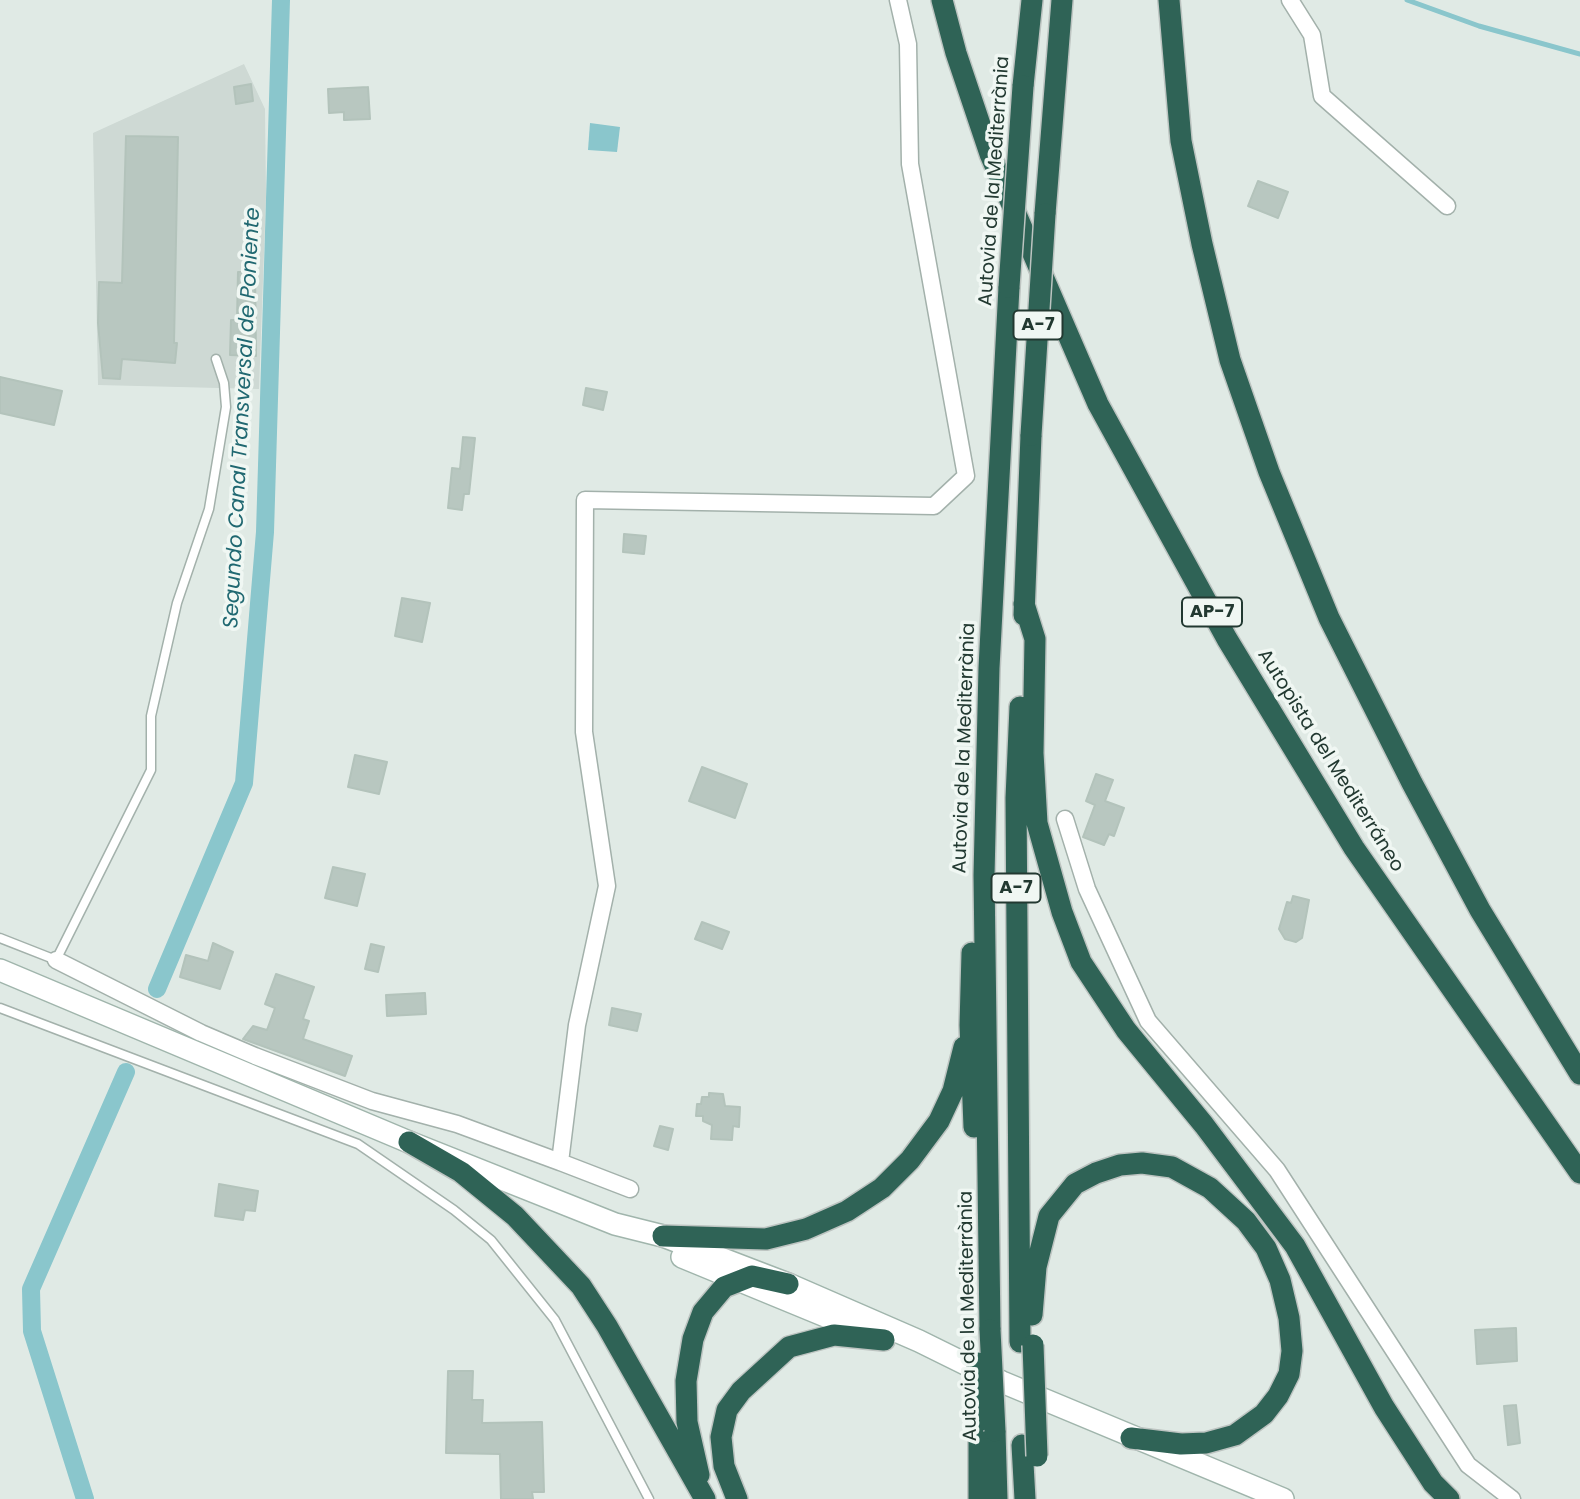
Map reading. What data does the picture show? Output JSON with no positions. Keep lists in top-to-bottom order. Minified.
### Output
{"streets":{"highway":["Autovia de la Mediterrània","A-7","AP-7","Autopista del Mediterráneo"]},"water":["Segundo Canal Transversal de Poniente"]}
